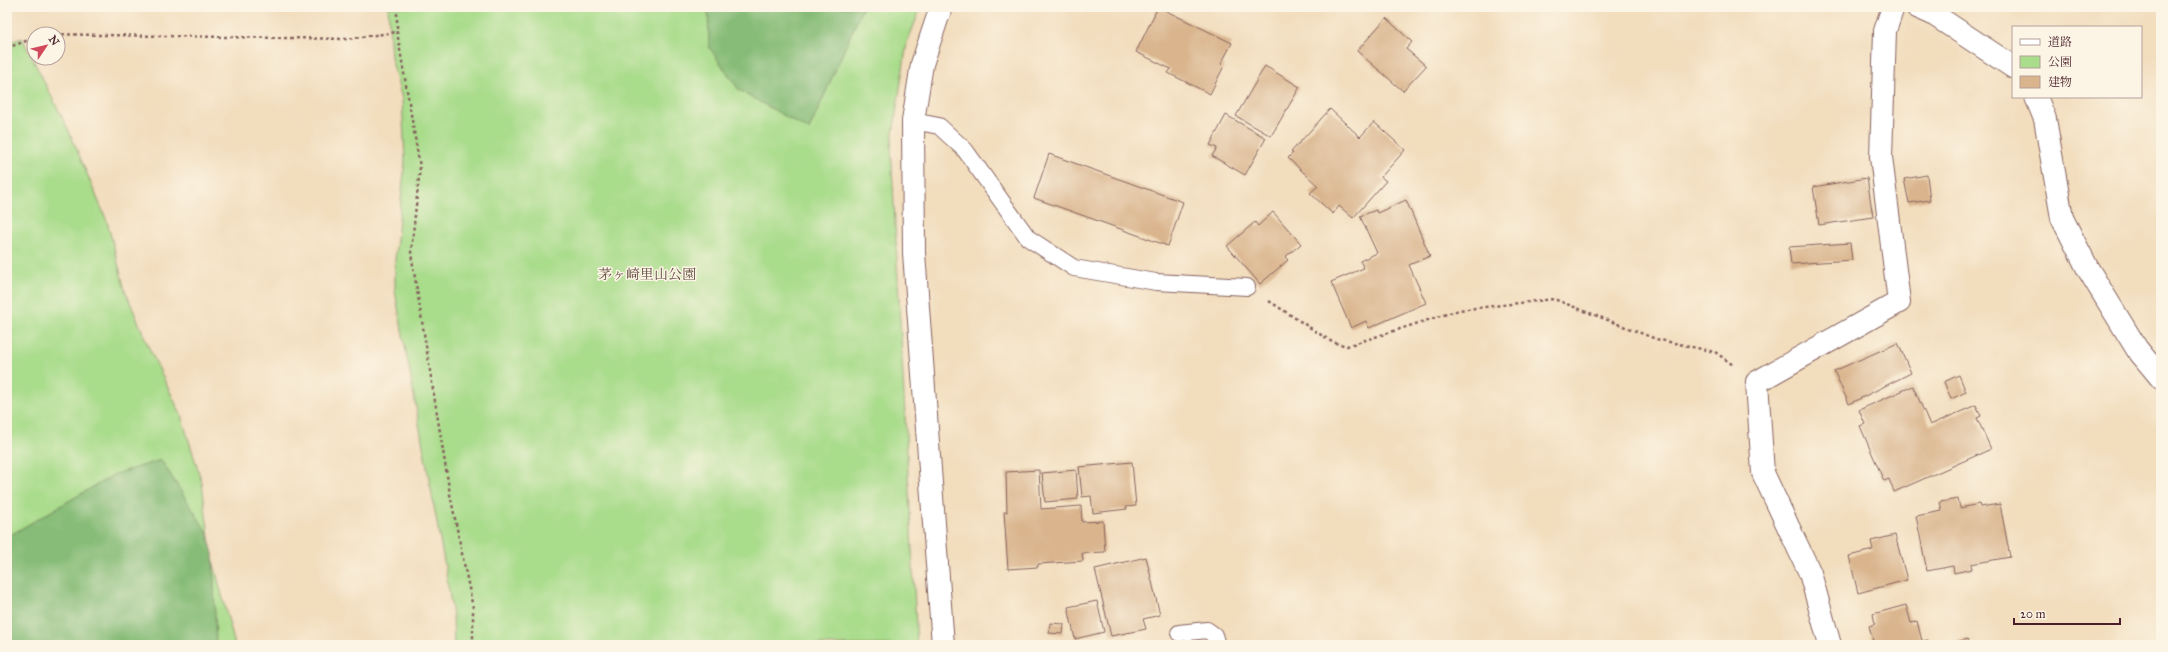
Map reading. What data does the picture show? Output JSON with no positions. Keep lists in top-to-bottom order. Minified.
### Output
{"parks":["茅ヶ崎里山公園"],"legend":["道路","公園","建物"],"scale_bar":"20 m","north":"top right"}
